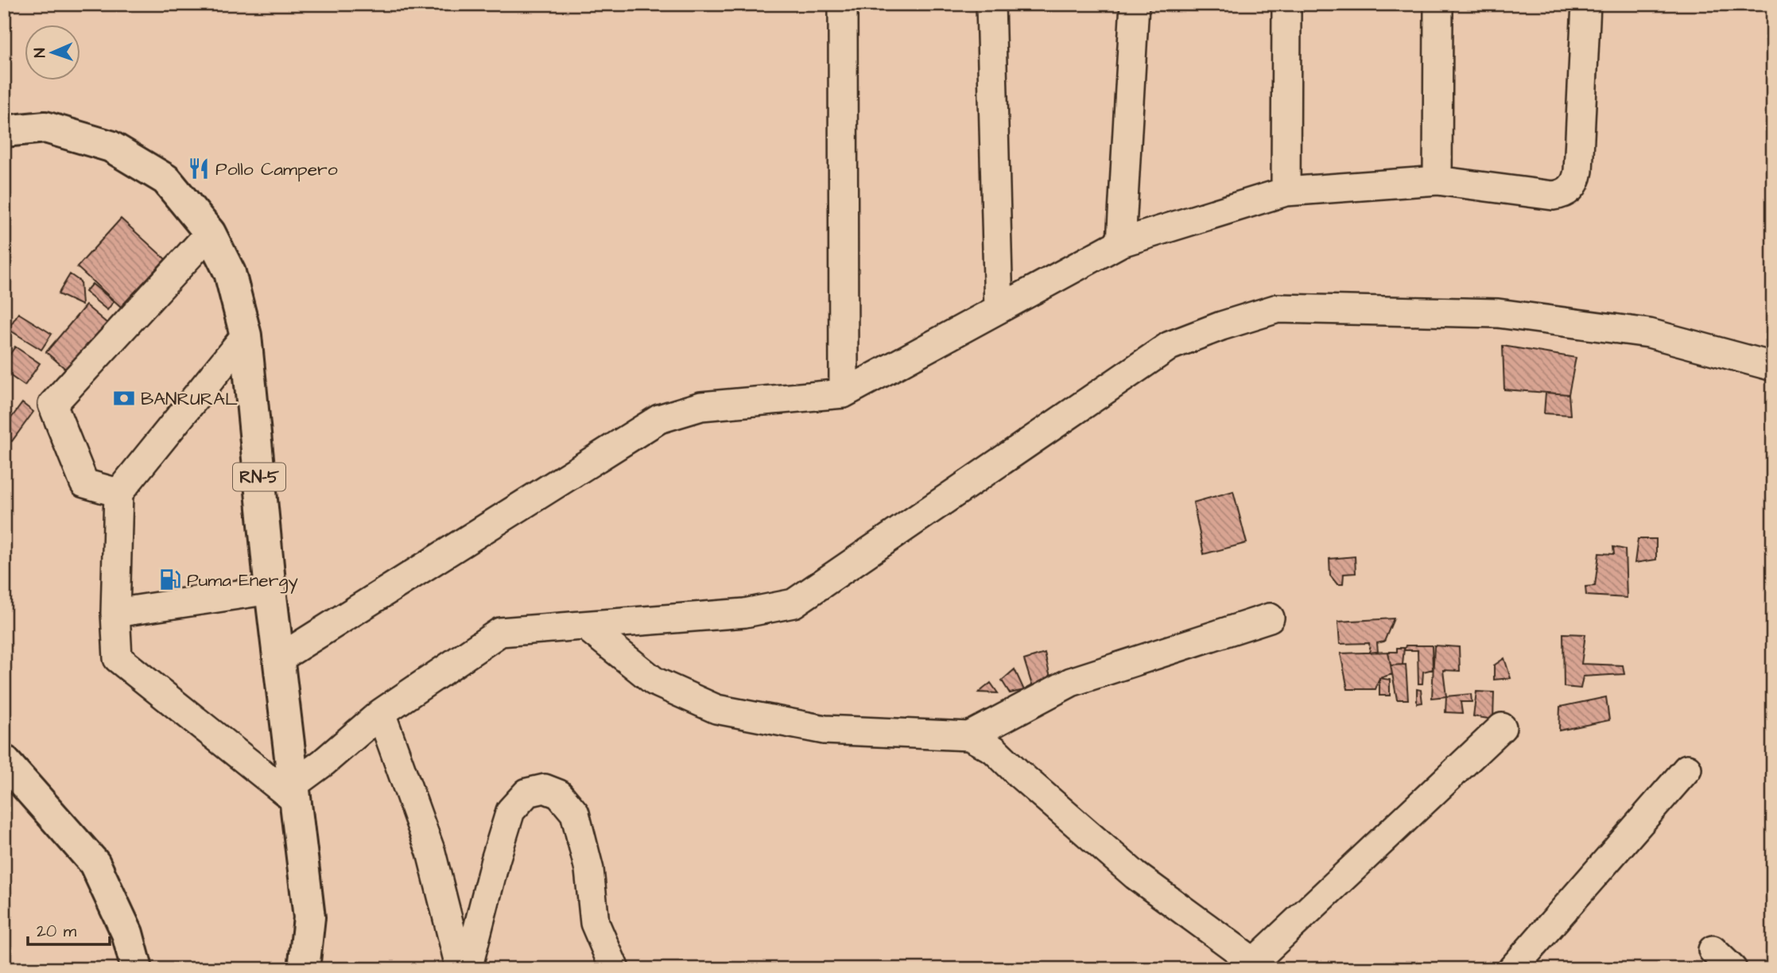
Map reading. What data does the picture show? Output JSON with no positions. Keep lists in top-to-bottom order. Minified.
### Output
{"streets":{"main road":["RN-5"]},"places":{"restaurant":["Pollo Campero"],"bank":["BANRURAL"],"fuel station":["Puma Energy"]},"scale_bar":"20 m","north":"left"}
